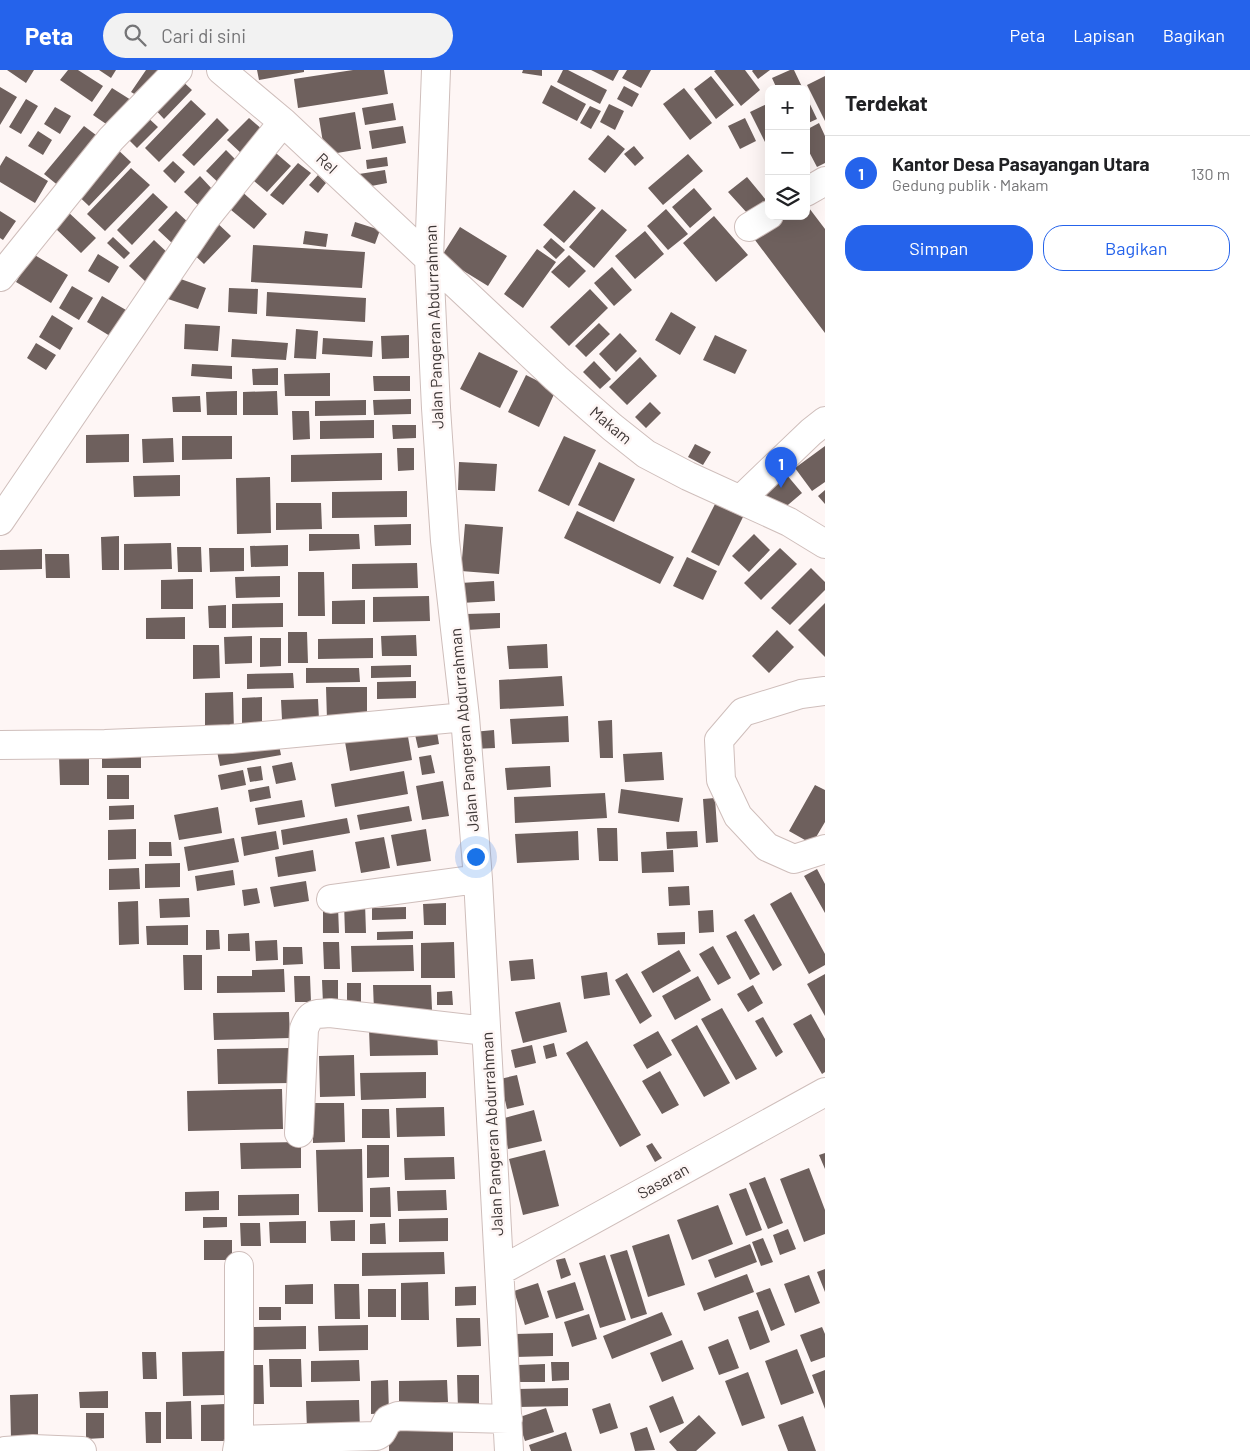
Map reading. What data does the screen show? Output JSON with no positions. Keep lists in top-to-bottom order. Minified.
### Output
{"streets":{"street":["Rel","Jalan Pangeran Abdurrahman","Makam","Sasaran"]},"crossings":[["Rel","Jalan Pangeran Abdurrahman"],["Rel","Makam"],["Jalan Pangeran Abdurrahman","Makam"],["Jalan Pangeran Abdurrahman","Sasaran"]],"page":{"header":"Peta","search":"Cari di sini","nav":["Peta","Lapisan","Bagikan"],"heading":"Terdekat","map_buttons":["+","−"],"list":[{"mark":"1","name":"Kantor Desa Pasayangan Utara","note":"Gedung publik · Makam","value":"130 m"}],"buttons":["Simpan","Bagikan"],"pins":"1"}}
